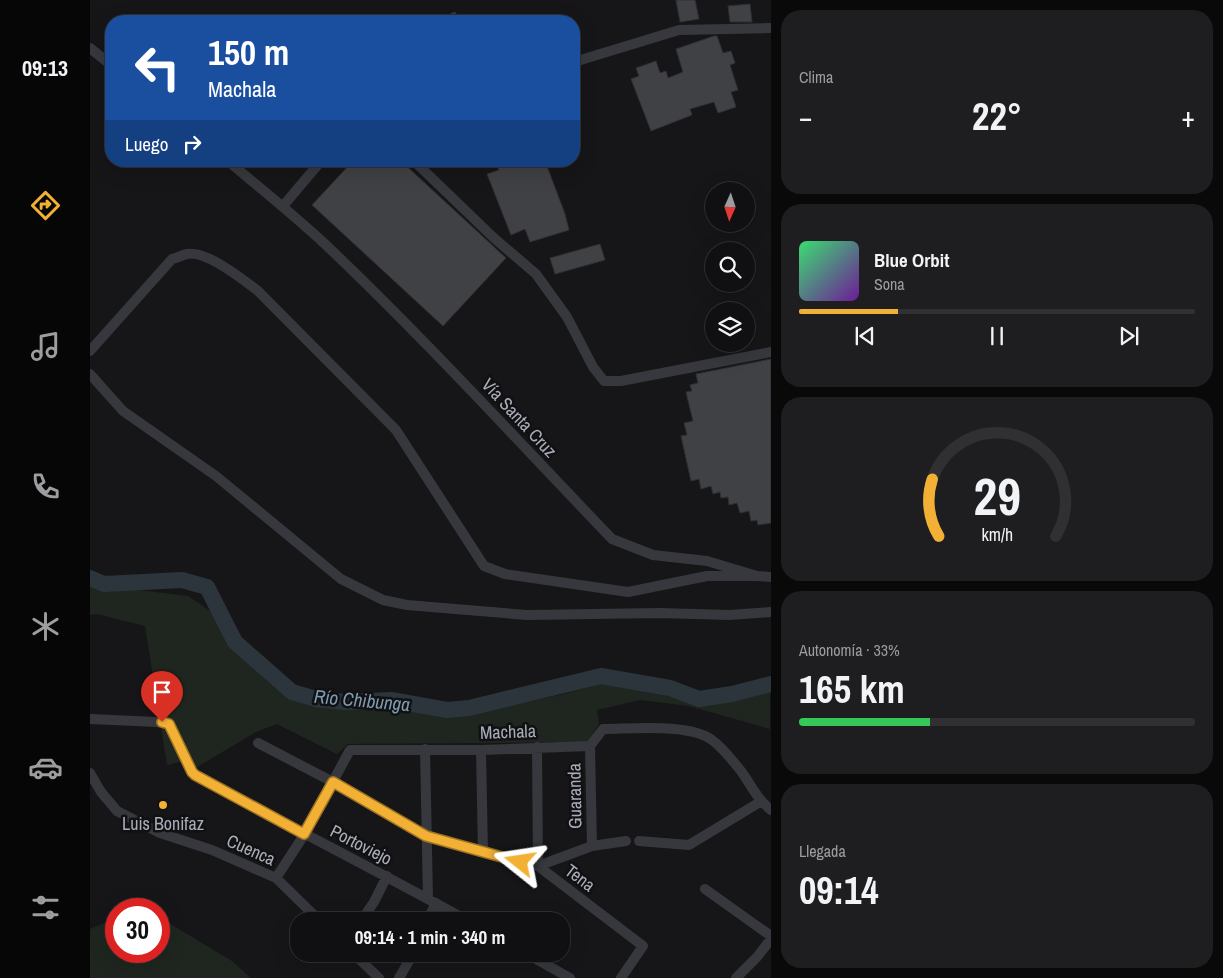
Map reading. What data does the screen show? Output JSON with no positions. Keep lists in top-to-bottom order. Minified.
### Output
{"streets":{"street":["Vía Santa Cruz","Machala","Guaranda","Portoviejo","Cuenca","Tena"]},"crossings":[["Machala","Guaranda"],["Machala","Portoviejo"],["Machala","Cuenca"],["Machala","Tena"]],"water":["Río Chibunga"],"places":["Luis Bonifaz"],"north":"bottom","page":{"tabs":"09:13","tile":["Clima",["Autonomía · 33%","165 km"],["Llegada","09:14"]],"turn":["150 m","Machala"],"heat":["−","22°","+"],"then":"Luego","song":["Blue Orbit","Sona"],"limit":"30","trip":"09:14 · 1 min · 340 m","gauge":["29","km/h"]}}
